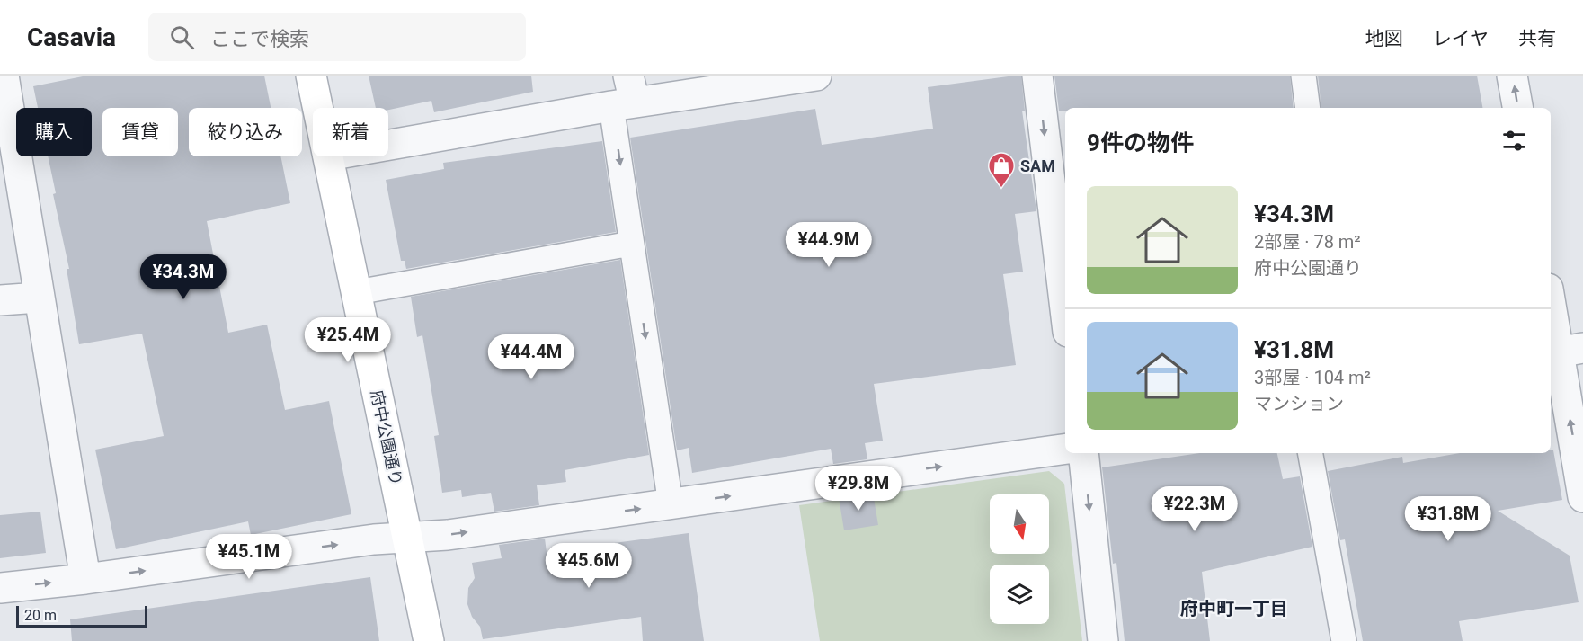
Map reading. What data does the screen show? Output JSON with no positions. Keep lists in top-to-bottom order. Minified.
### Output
{"streets":{"street":["府中公園通り"]},"districts":["府中町一丁目"],"places":{"shop":["SAM"]},"scale_bar":"20 m","north":"bottom","page":{"header":"Casavia","search":"ここで検索","nav":["地図","レイヤ","共有"],"chip":["購入","賃貸","絞り込み","新着"],"heading":"9件の物件","list":[{"name":"¥34.3M","note":"2部屋 · 78 m² · 府中公園通り"},{"name":"¥31.8M","note":"3部屋 · 104 m² · マンション"}],"price":["¥44.9M","¥34.3M","¥25.4M","¥44.4M","¥29.8M","¥22.3M","¥31.8M","¥45.1M","¥45.6M"],"scale":"20 m"}}
